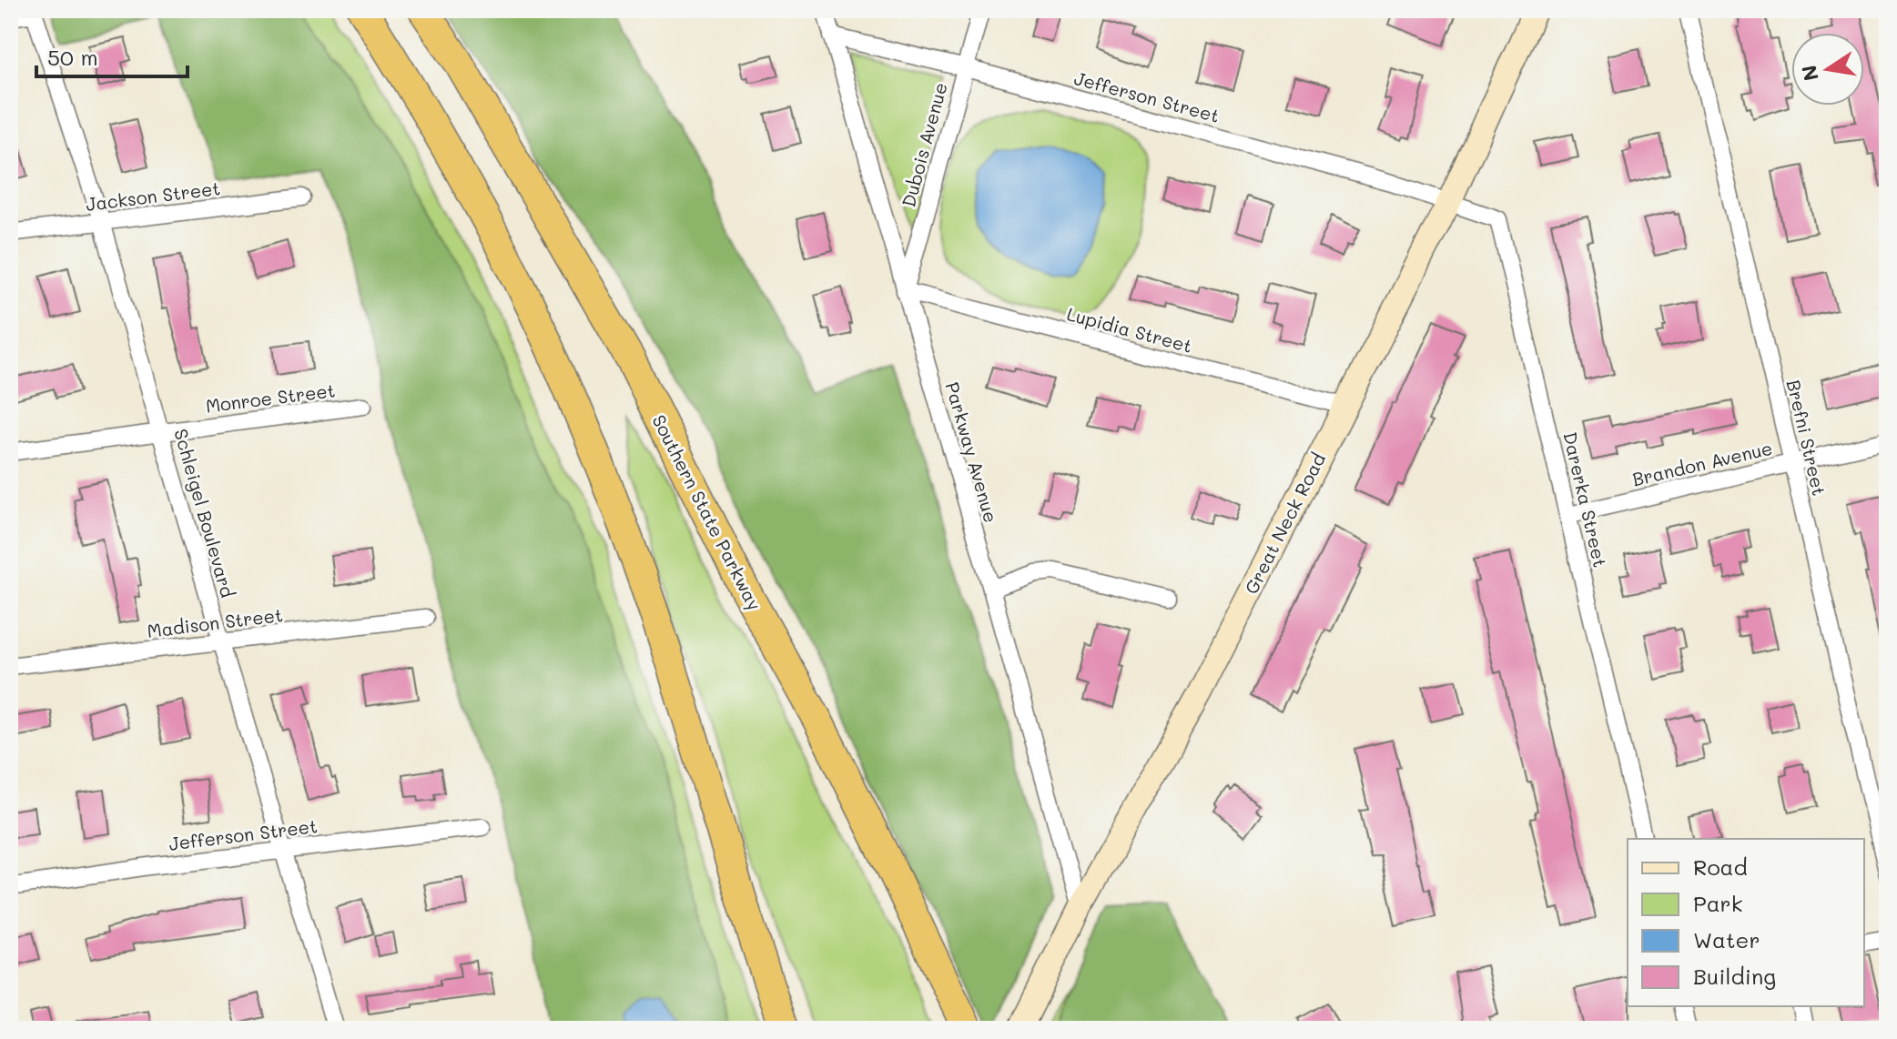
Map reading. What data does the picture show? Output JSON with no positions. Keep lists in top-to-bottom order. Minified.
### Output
{"streets":{"highway":["Southern State Parkway"],"main road":["Great Neck Road"],"street":["Jefferson Street","Dubois Avenue","Jackson Street","Lupidia Street","Monroe Street","Brefni Street","Parkway Avenue","Brandon Avenue","Darerka Street","Schleigel Boulevard","Madison Street"]},"crossings":[["Jefferson Street","Dubois Avenue"],["Jefferson Street","Parkway Avenue"],["Jefferson Street","Darerka Street"],["Jefferson Street","Schleigel Boulevard"],["Jefferson Street","Great Neck Road"],["Dubois Avenue","Lupidia Street"],["Dubois Avenue","Parkway Avenue"],["Jackson Street","Schleigel Boulevard"],["Lupidia Street","Parkway Avenue"],["Lupidia Street","Great Neck Road"],["Monroe Street","Schleigel Boulevard"],["Brefni Street","Brandon Avenue"],["Parkway Avenue","Great Neck Road"],["Brandon Avenue","Darerka Street"],["Darerka Street","Great Neck Road"],["Schleigel Boulevard","Madison Street"]],"legend":["Road","Park","Water","Building"],"scale_bar":"50 m","north":"left"}
